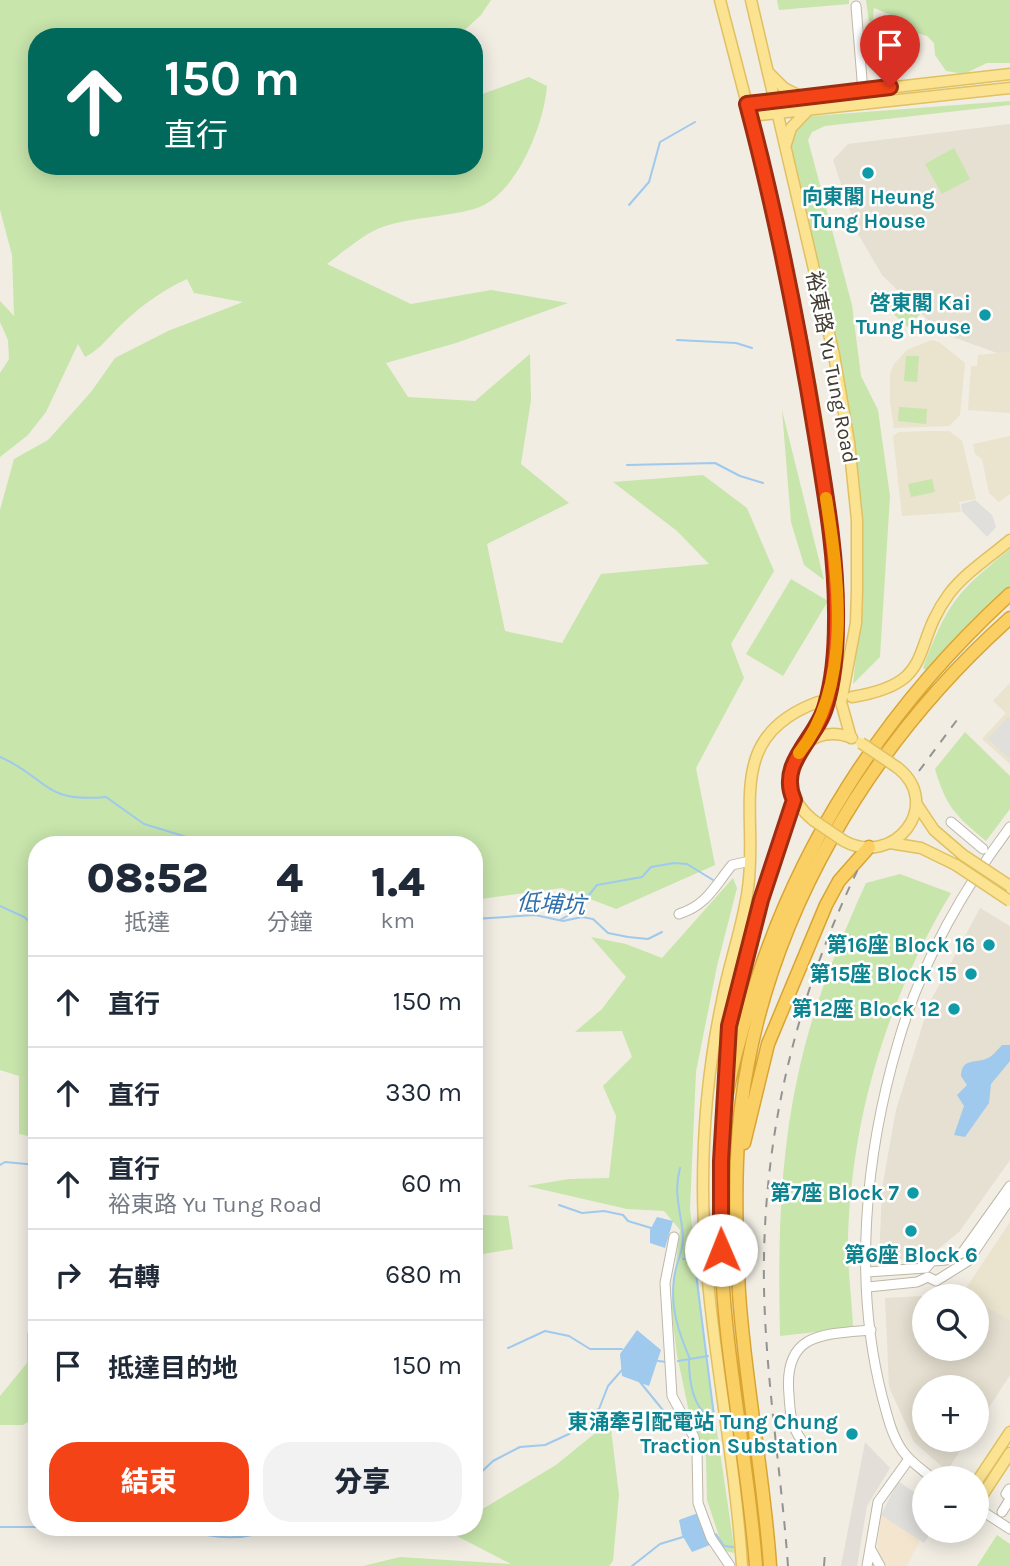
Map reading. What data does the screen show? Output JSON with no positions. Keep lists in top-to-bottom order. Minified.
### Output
{"streets":{"main road":["裕東路 Yu Tung Road"]},"water":["低埔坑"],"places":["向東閣 Heung Tung House","啓東閣 Kai Tung House","第16座 Block 16","第15座 Block 15","第12座 Block 12","第7座 Block 7","第6座 Block 6","東涌牽引配電站 Tung Chung Traction Substation"],"page":{"turn":["150 m","直行"],"eta":["08:52","抵達","4","分鐘","1.4","km"],"list":[{"name":"直行","value":"150 m"},{"name":"直行","value":"330 m"},{"name":"直行","note":"裕東路 Yu Tung Road","value":"60 m"},{"name":"右轉","value":"680 m"},{"name":"抵達目的地","value":"150 m"}],"map_buttons":["+","−"],"buttons":["結束","分享"]}}
